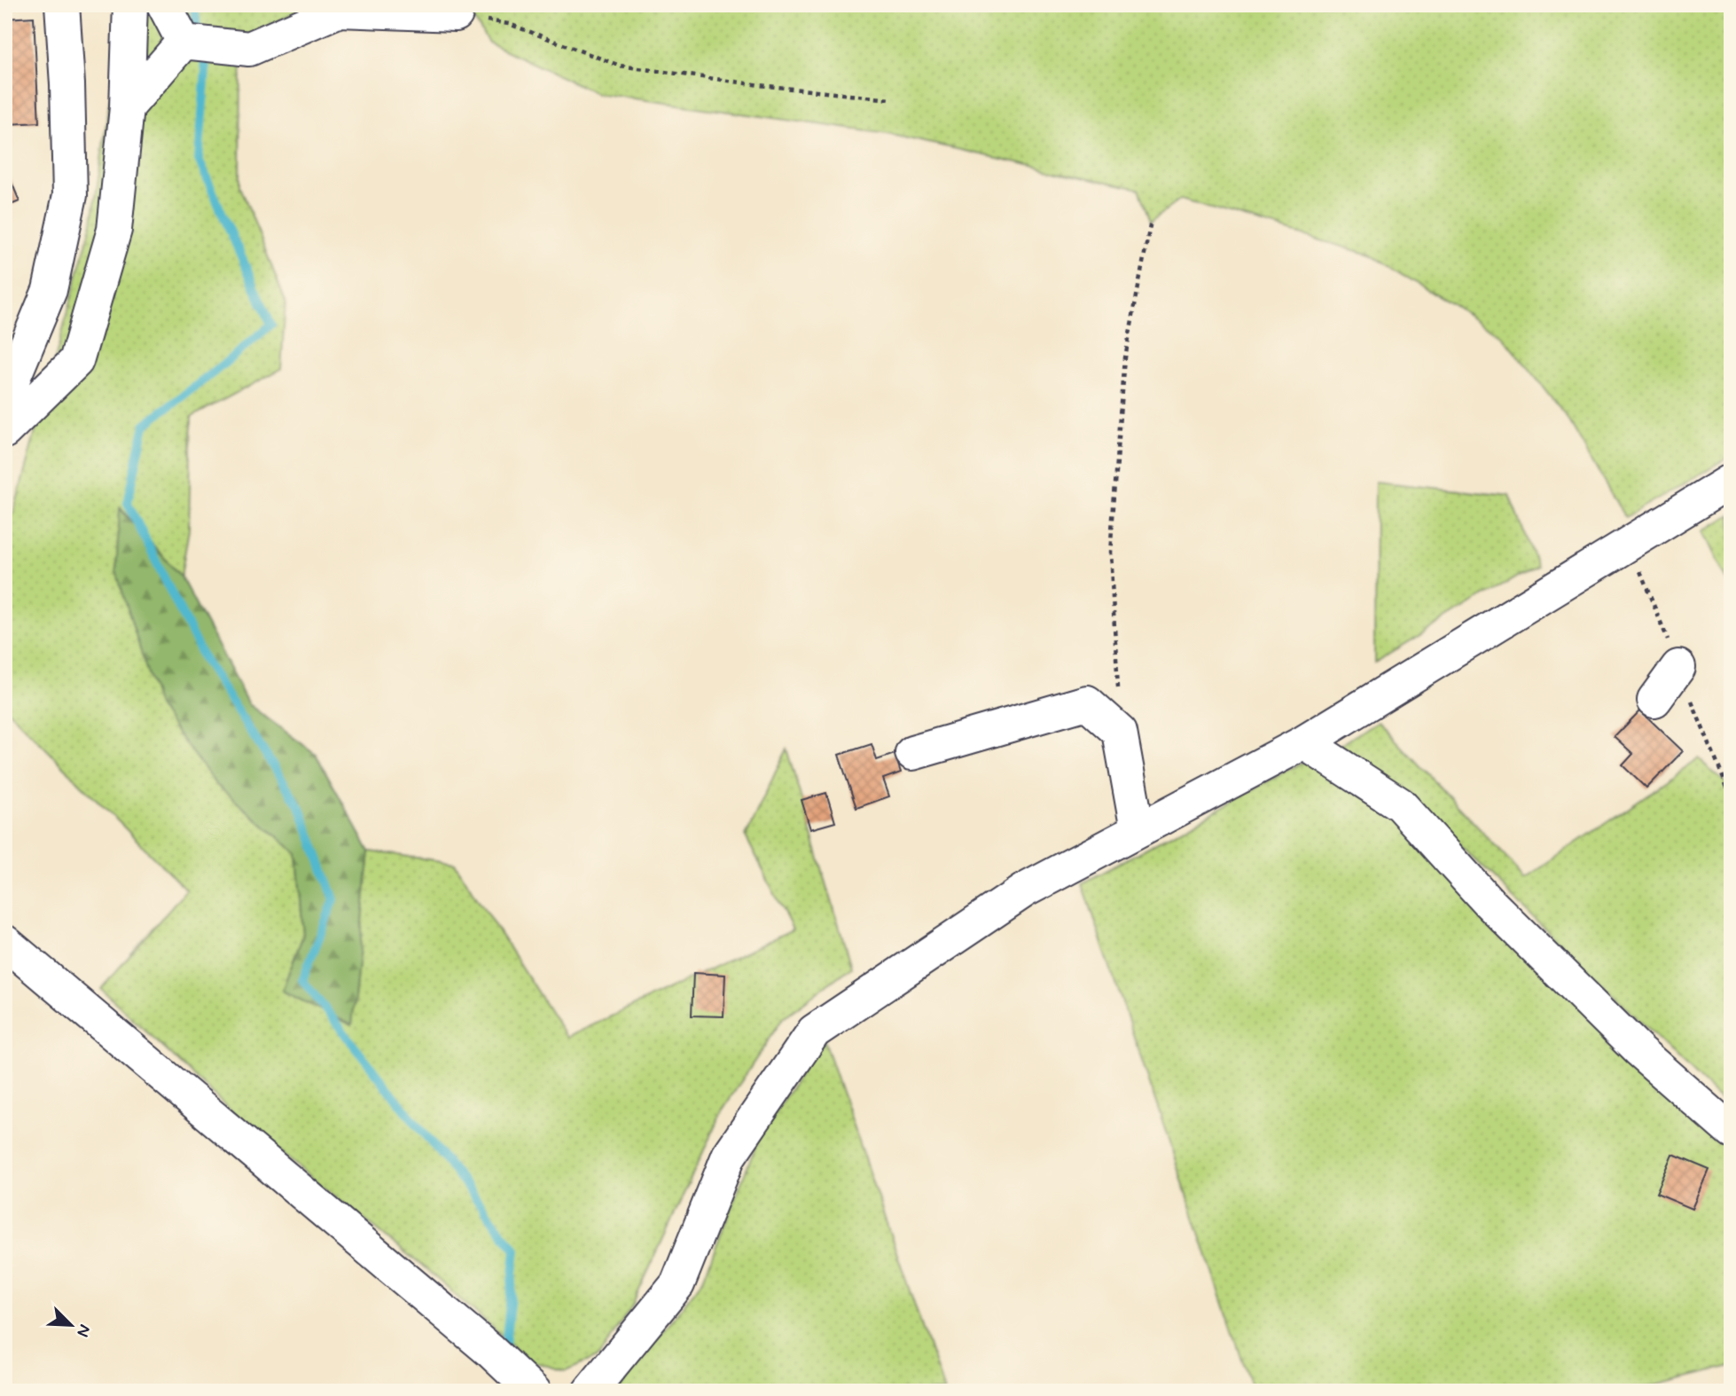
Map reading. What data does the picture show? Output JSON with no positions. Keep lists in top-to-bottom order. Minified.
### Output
{"north":"bottom right"}
